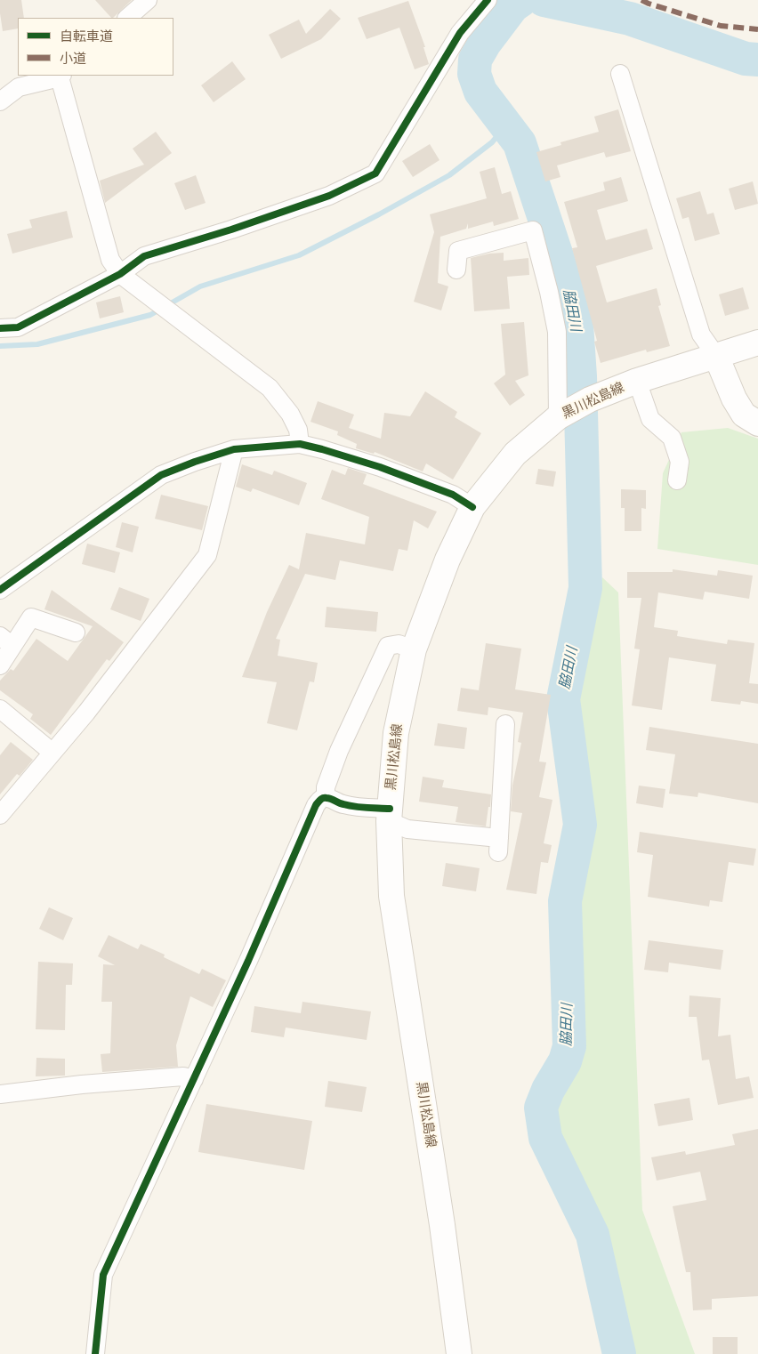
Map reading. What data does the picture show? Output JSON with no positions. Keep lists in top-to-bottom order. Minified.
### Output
{"streets":{"main road":["黒川松島線"]},"water":["脇田川"],"legend":["自転車道","小道"]}
